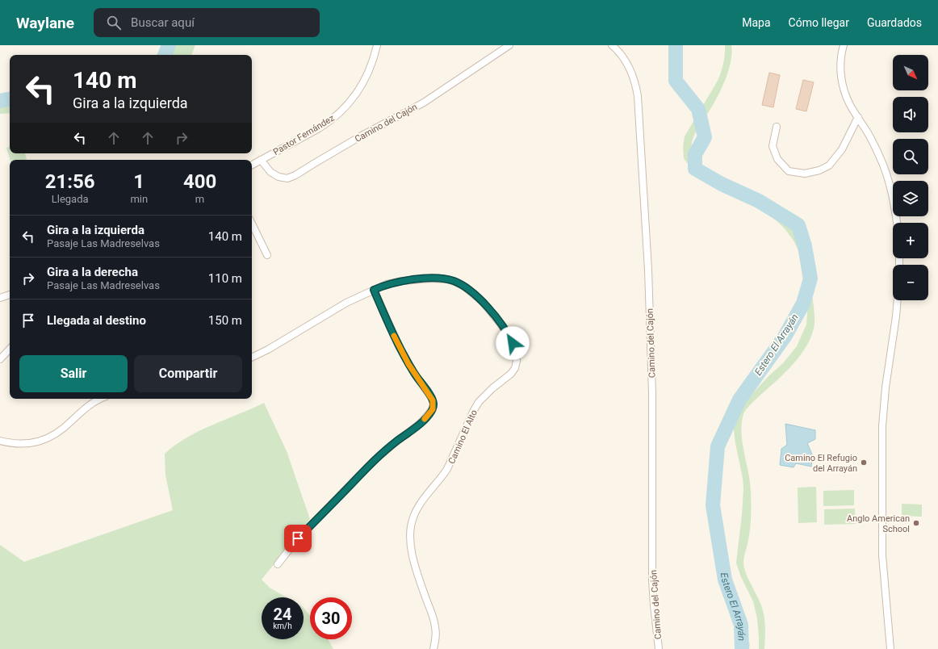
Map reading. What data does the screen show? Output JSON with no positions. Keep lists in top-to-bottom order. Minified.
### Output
{"streets":{"street":["Camino del Cajón","Pastor Fernández","Camino El Alto"]},"crossings":[["Camino del Cajón","Pastor Fernández"]],"water":["Estero El Arrayán"],"places":["Camino El Refugio del Arrayán","Anglo American School"],"north":"bottom right","page":{"header":"Waylane","search":"Buscar aquí","nav":["Mapa","Cómo llegar","Guardados"],"map_buttons":["+","−"],"turn":["140 m","Gira a la izquierda"],"eta":["21:56","Llegada","1","min","400","m"],"list":[{"name":"Gira a la izquierda","note":"Pasaje Las Madreselvas","value":"140 m"},{"name":"Gira a la derecha","note":"Pasaje Las Madreselvas","value":"110 m"},{"name":"Llegada al destino","value":"150 m"}],"buttons":["Salir","Compartir"],"speed":"24 km/h","limit":"30"}}
